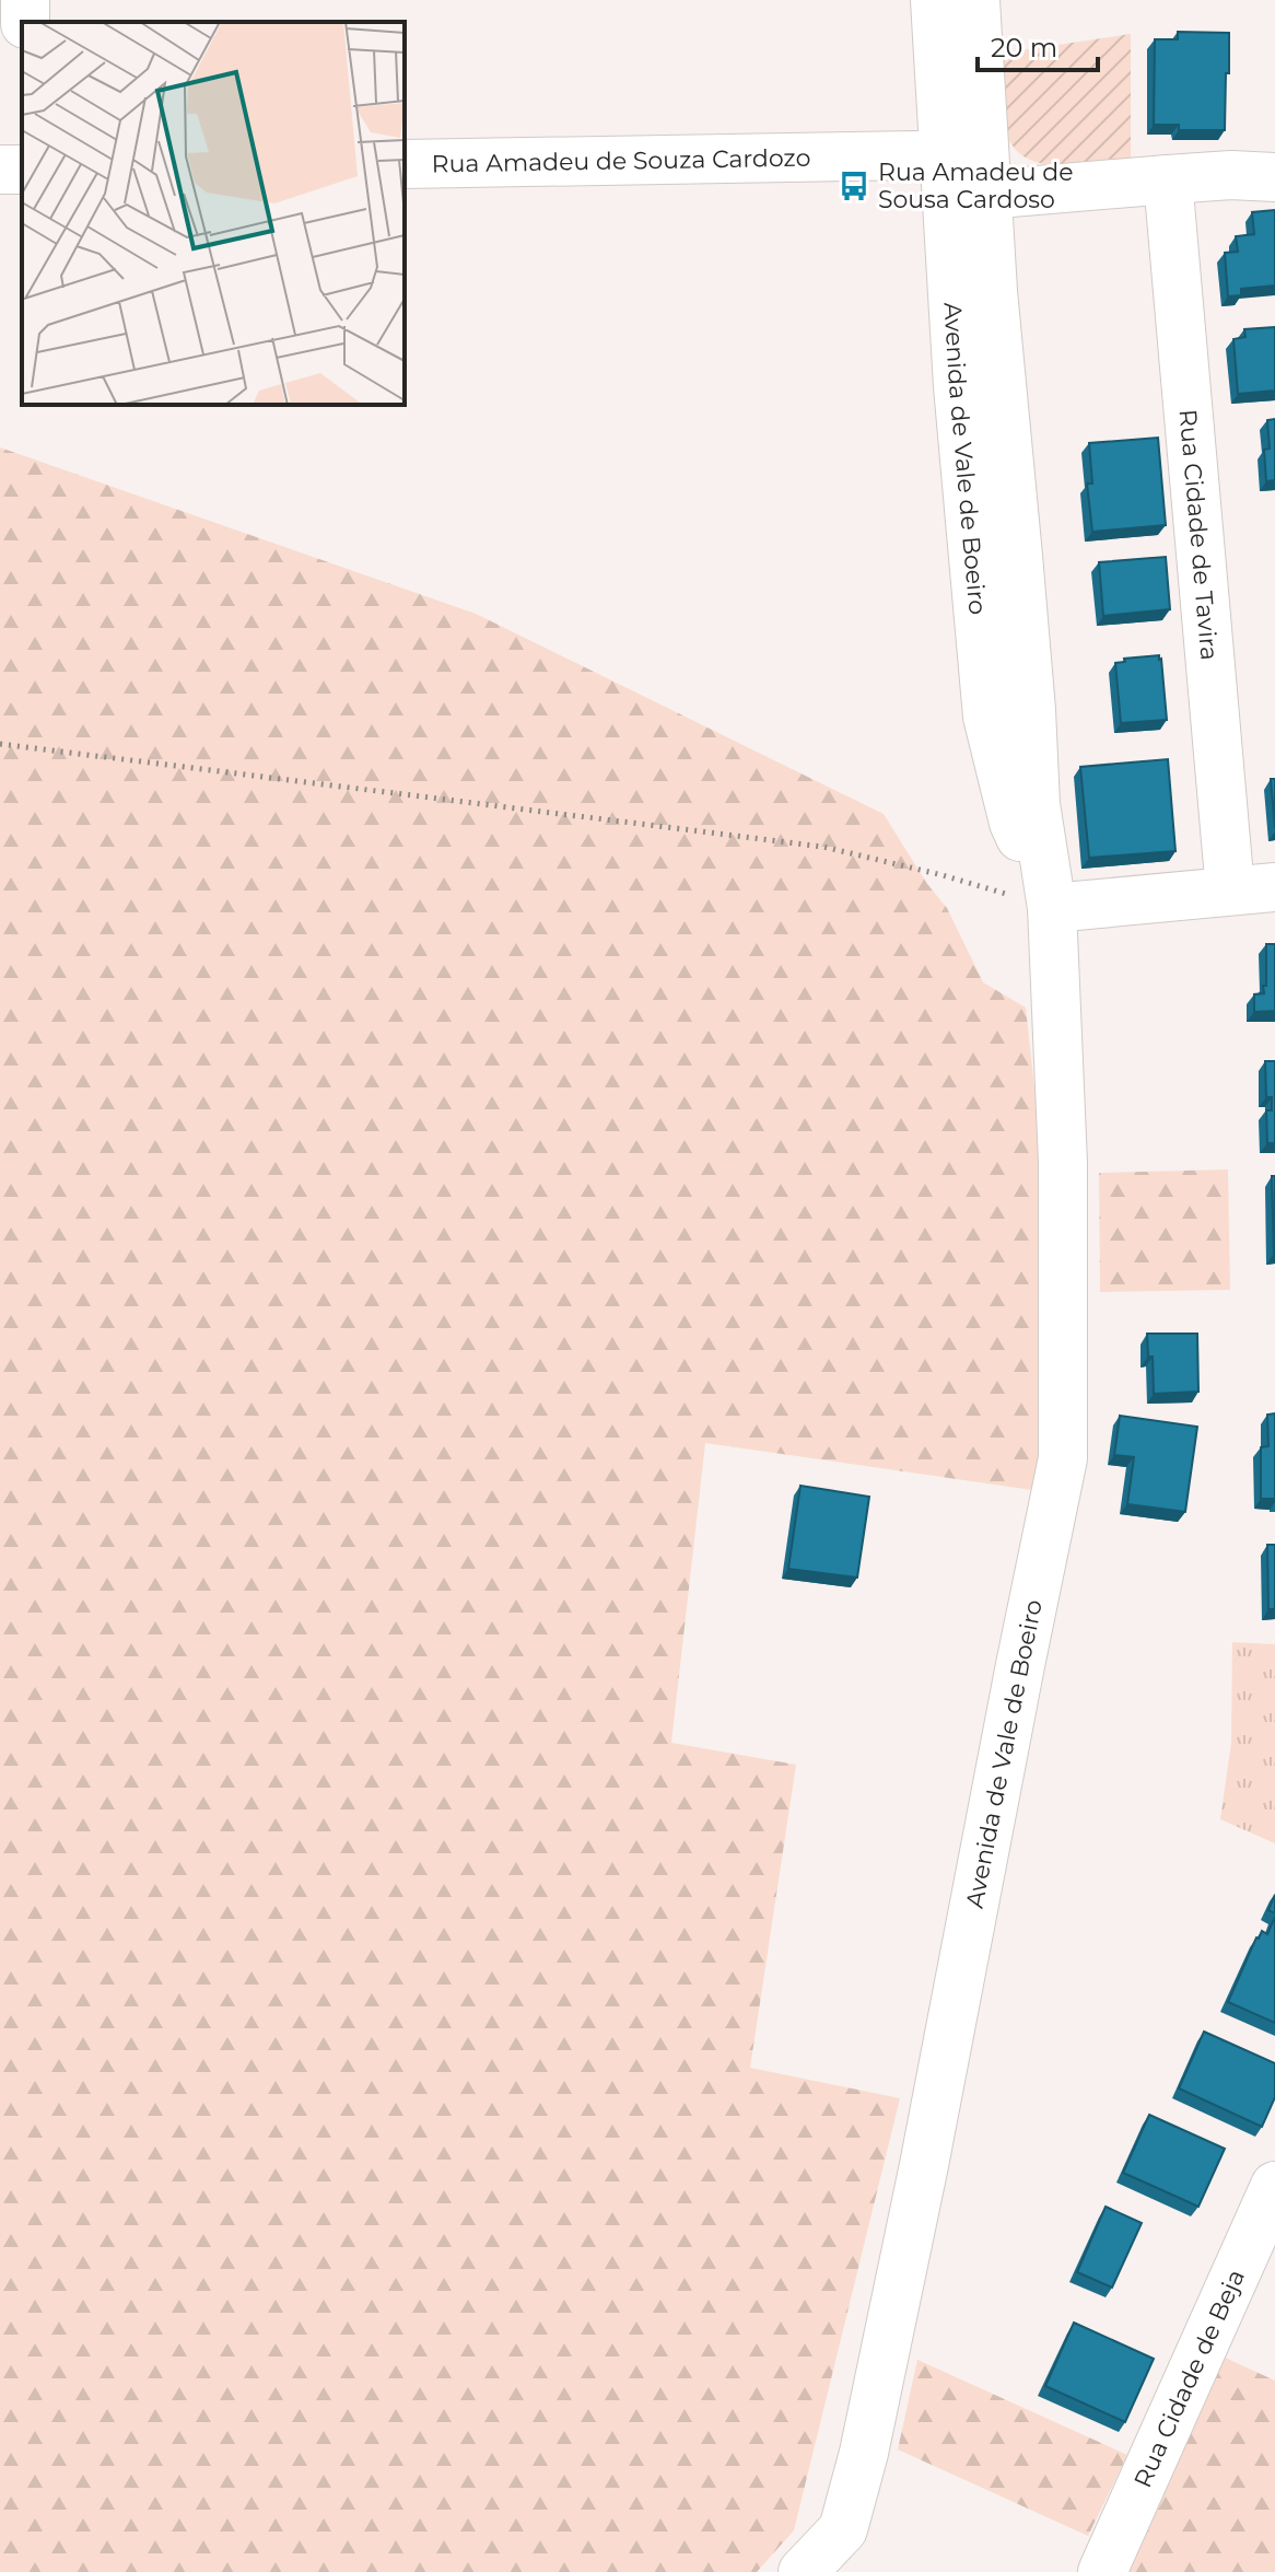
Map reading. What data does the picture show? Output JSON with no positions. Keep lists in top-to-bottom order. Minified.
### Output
{"streets":{"street":["Rua Amadeu de Souza Cardozo","Avenida de Vale de Boeiro","Rua Cidade de Tavira","Rua Cidade de Beja"]},"crossings":[["Rua Amadeu de Souza Cardozo","Avenida de Vale de Boeiro"],["Rua Amadeu de Souza Cardozo","Rua Cidade de Tavira"]],"places":{"bus stop":["Rua Amadeu de Sousa Cardoso"]},"scale_bar":"20 m"}
